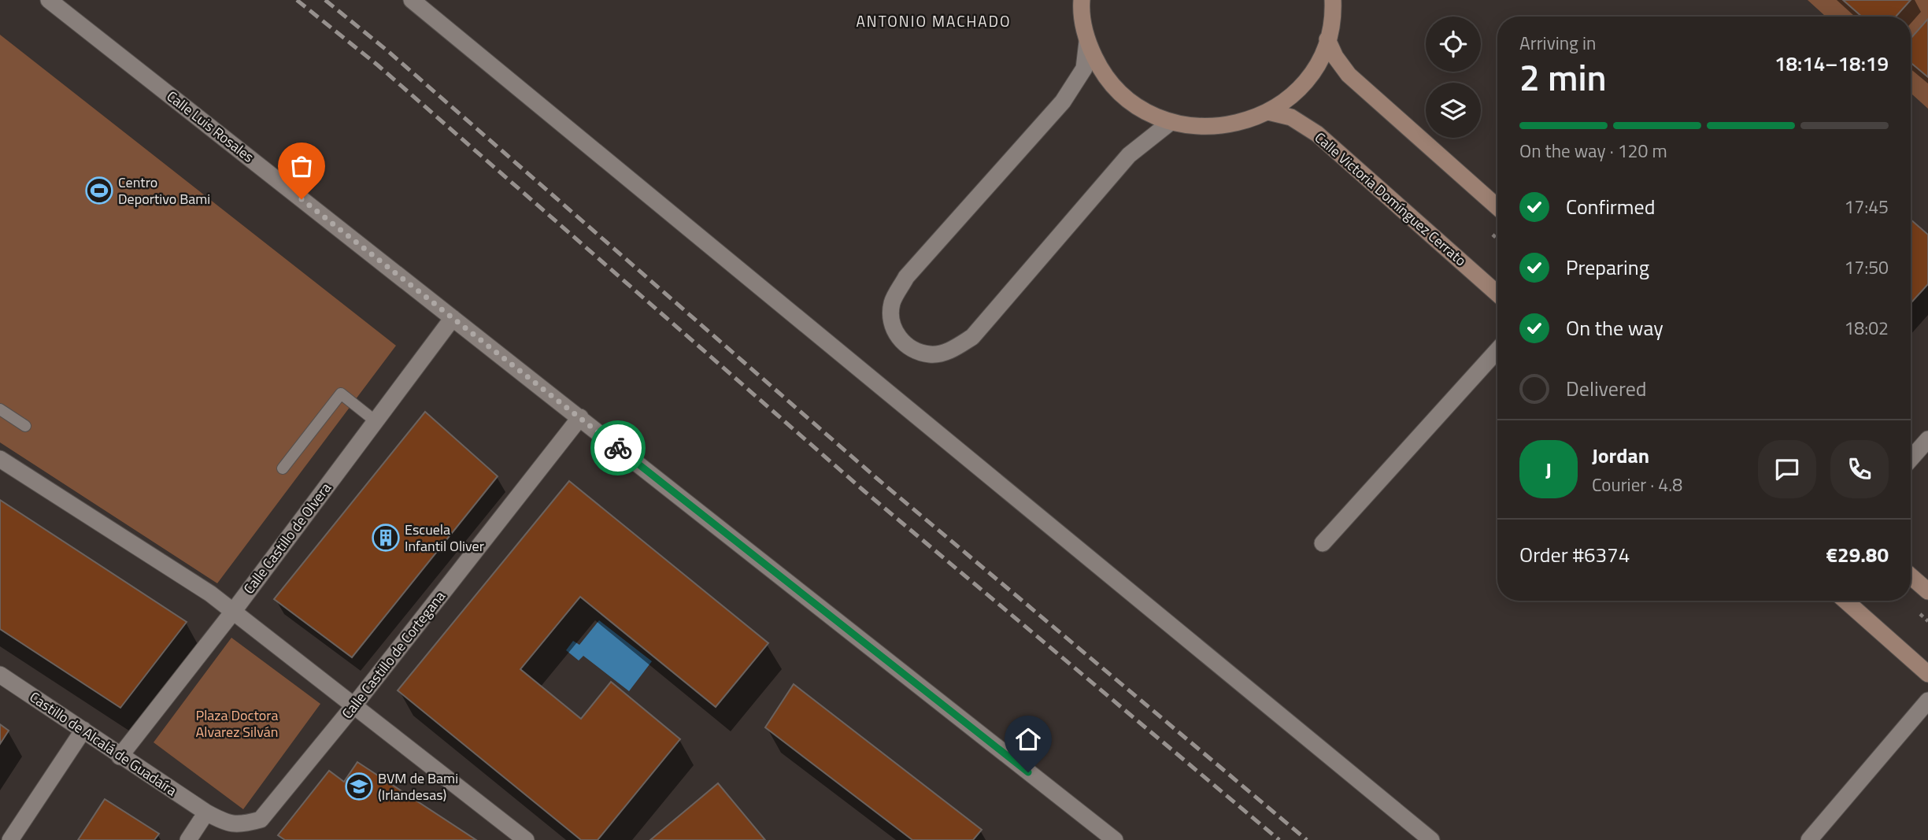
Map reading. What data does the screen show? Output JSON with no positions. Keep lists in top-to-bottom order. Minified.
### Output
{"streets":{"street":["Calle Luis Rosales","Calle Victoria Domínguez Cerrato","Calle Castillo de Olvera","Calle Castillo de Cortegana","Castillo de Alcalá de Guadaíra"]},"crossings":[["Calle Luis Rosales","Calle Castillo de Olvera"],["Calle Luis Rosales","Calle Castillo de Cortegana"],["Calle Castillo de Olvera","Castillo de Alcalá de Guadaíra"],["Calle Castillo de Cortegana","Castillo de Alcalá de Guadaíra"]],"districts":["ANTONIO MACHADO"],"parks":["Plaza Doctora Alvarez Silván"],"places":{"sports":["Centro Deportivo Bami"],"building":["Escuela Infantil Oliver"],"school or university":["BVM de Bami (Irlandesas)"]},"page":{"heading":["2 min","Arriving in","18:14–18:19"],"panel":["Jordan","Courier · 4.8","Order #6374","€29.80"],"bar":"On the way · 120 m","list":[["Confirmed","17:45"],["Preparing","17:50"],["On the way","18:02"],"Delivered"],"round":"J"}}
